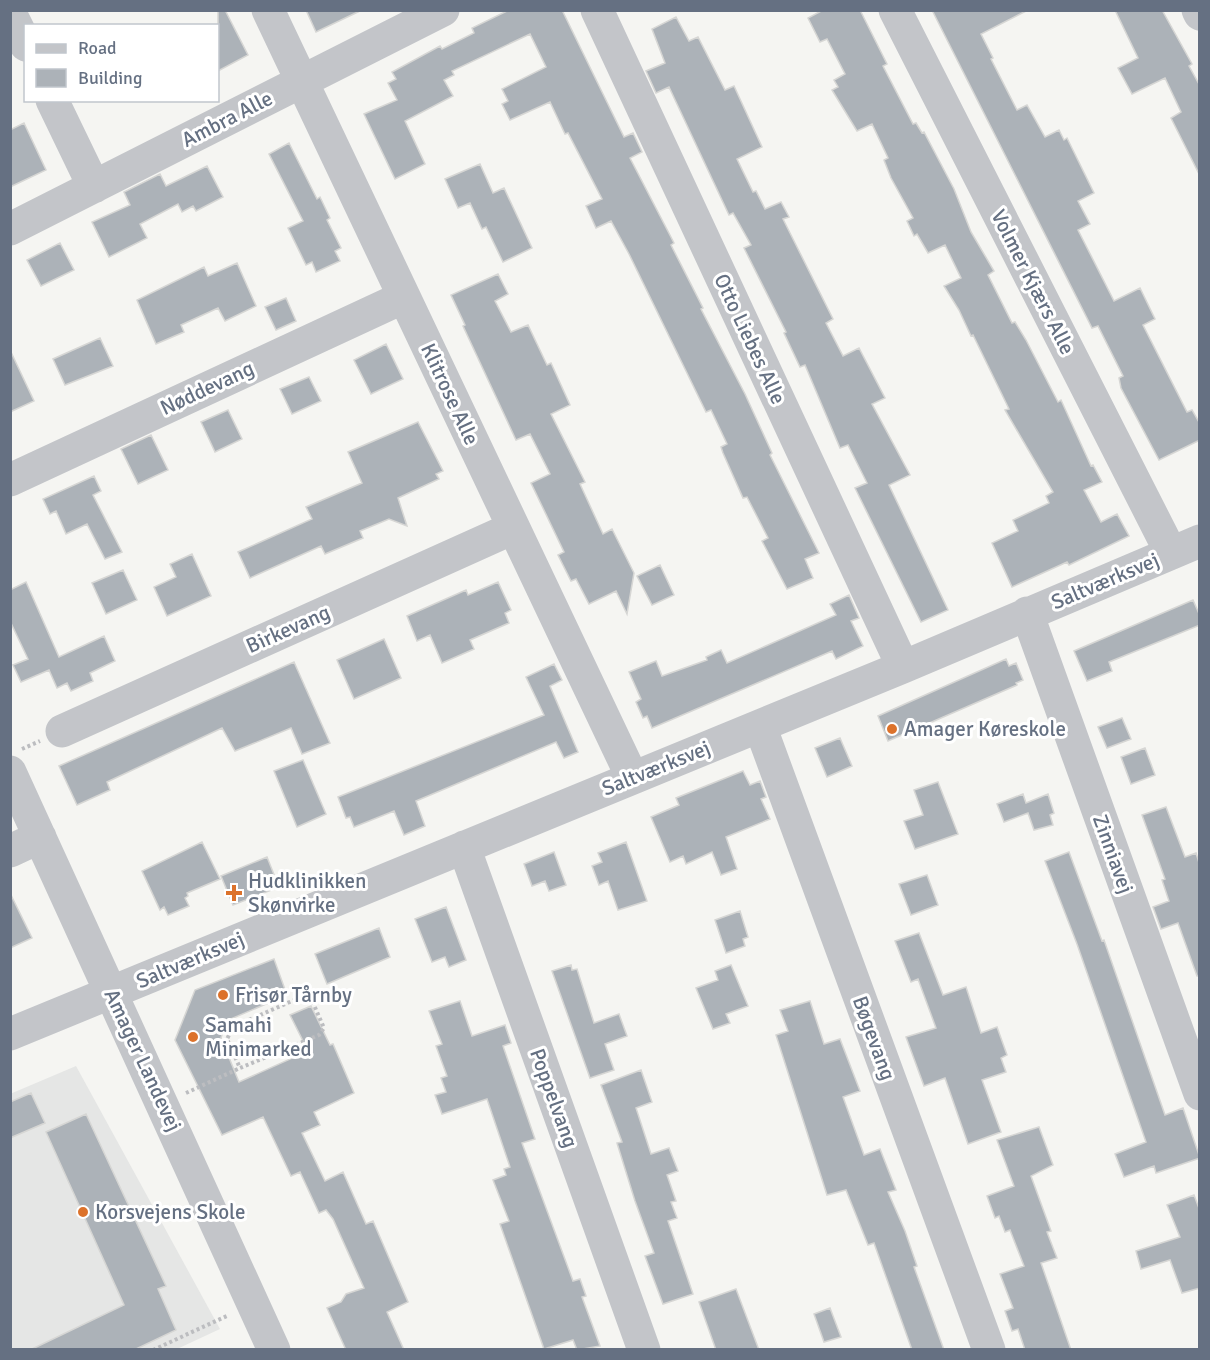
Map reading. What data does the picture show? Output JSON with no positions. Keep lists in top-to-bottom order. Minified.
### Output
{"streets":{"street":["Ambra Alle","Volmer Kjærs Alle","Otto Liebes Alle","Nøddevang","Klitrose Alle","Saltværksvej","Birkevang","Zinniavej","Bøgevang","Amager Landevej","Poppelvang"]},"crossings":[["Ambra Alle","Klitrose Alle"],["Volmer Kjærs Alle","Saltværksvej"],["Otto Liebes Alle","Saltværksvej"],["Nøddevang","Klitrose Alle"],["Klitrose Alle","Saltværksvej"],["Klitrose Alle","Birkevang"],["Saltværksvej","Zinniavej"],["Saltværksvej","Bøgevang"],["Saltværksvej","Amager Landevej"],["Saltværksvej","Poppelvang"]],"places":{"other":["Amager Køreskole","Frisør Tårnby","Samahi Minimarked","Korsvejens Skole"],"health":["Hudklinikken Skønvirke"]},"legend":["Road","Building"]}
